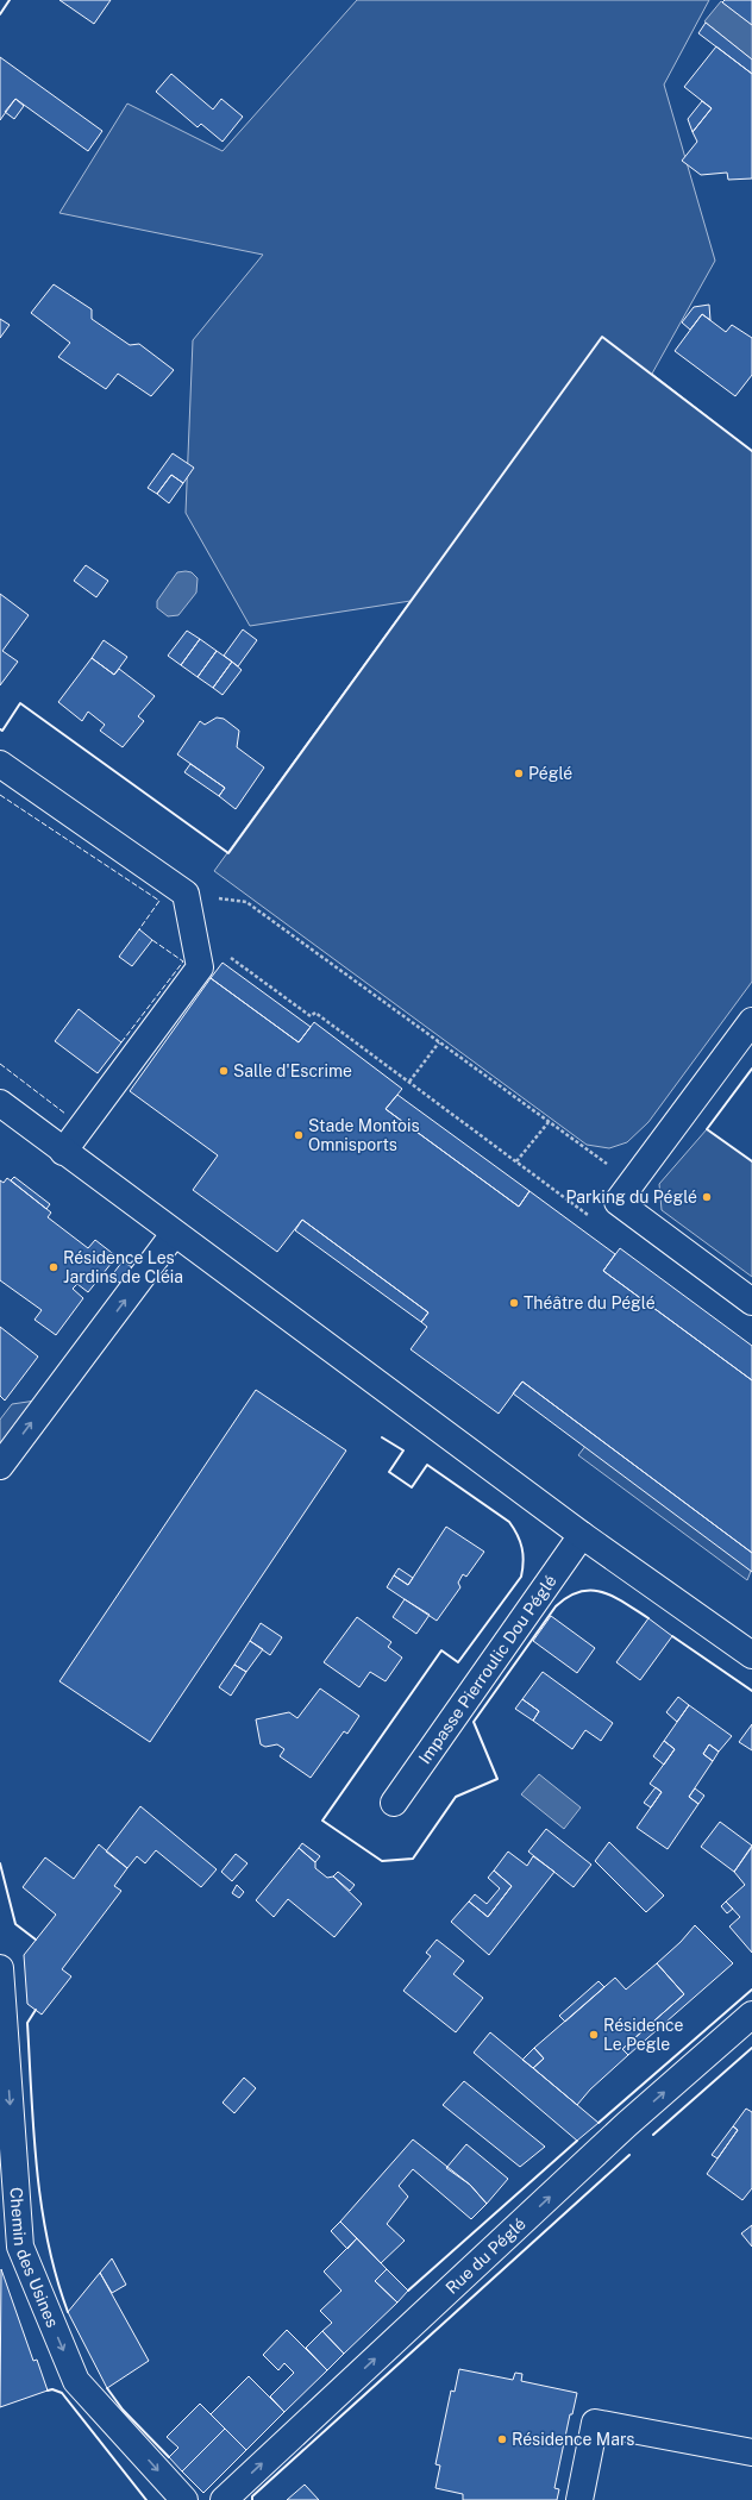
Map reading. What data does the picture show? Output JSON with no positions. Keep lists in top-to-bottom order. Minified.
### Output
{"streets":{"street":["Impasse Pierroulic Dou Péglé","Rue du Péglé","Chemin des Usines"]},"one_way":["Rue du Péglé","Chemin des Usines"],"places":["Péglé","Salle d'Escrime","Stade Montois Omnisports","Parking du Péglé","Résidence Les Jardins de Cléia","Théâtre du Péglé","Résidence Le Pegle","Résidence Mars"]}
